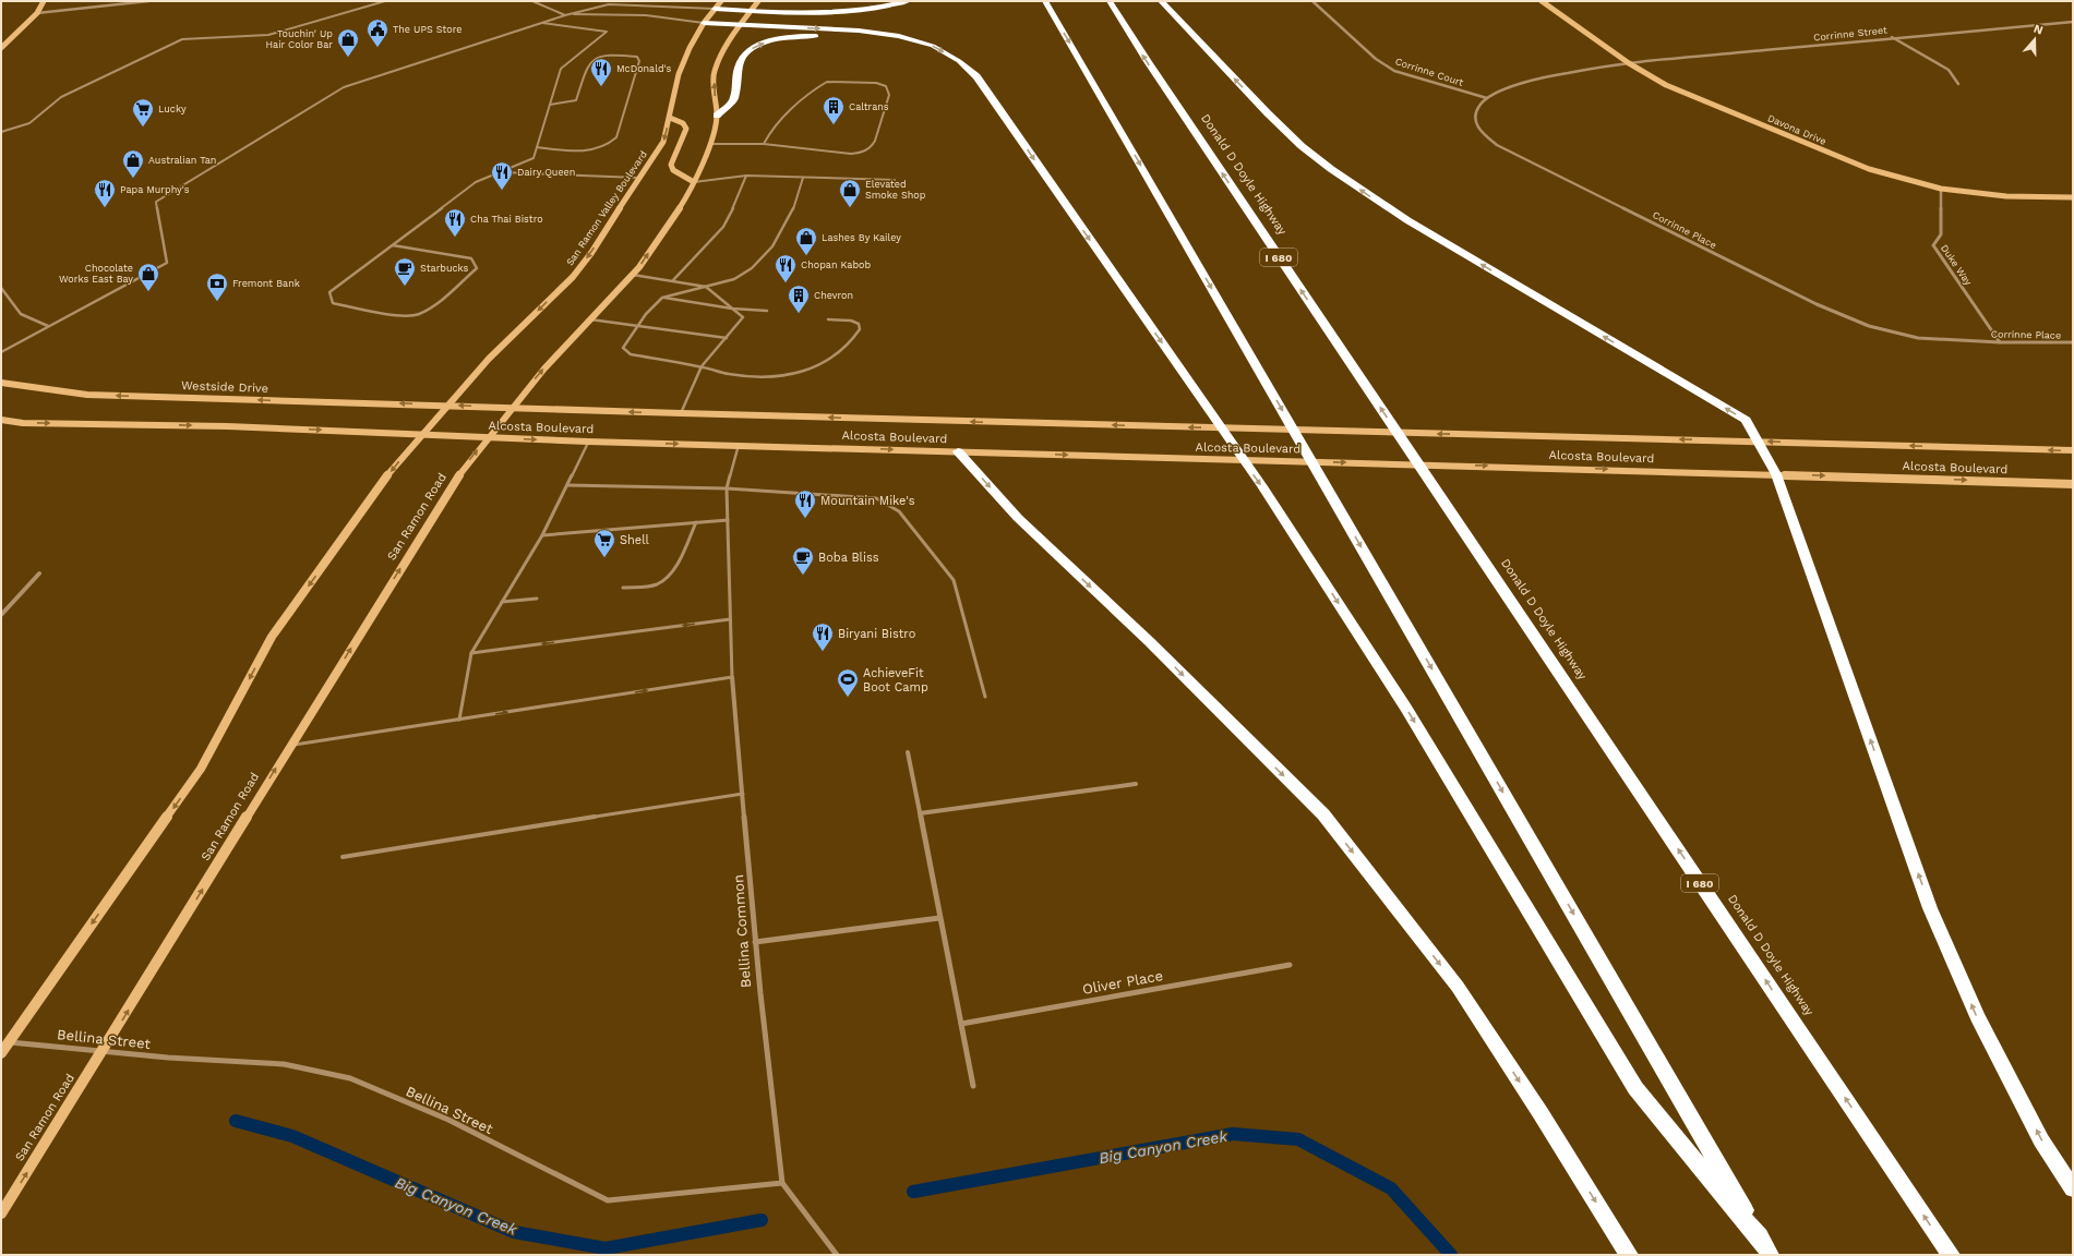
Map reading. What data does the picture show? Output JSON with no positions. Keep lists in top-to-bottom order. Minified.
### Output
{"streets":{"highway":["Donald D Doyle Highway","I 680"],"main road":["Davona Drive","San Ramon Valley Boulevard","Westside Drive","Alcosta Boulevard","San Ramon Road"],"street":["Corrinne Street","Corrinne Court","Corrinne Place","Duke Way","Bellina Common","Oliver Place","Bellina Street"]},"crossings":[["Corrinne Street","Davona Drive"],["Corrinne Street","Corrinne Place"],["Corrinne Court","Corrinne Place"],["Davona Drive","Corrinne Place"],["Davona Drive","Duke Way"],["San Ramon Valley Boulevard","Westside Drive"],["San Ramon Valley Boulevard","Alcosta Boulevard"],["Corrinne Place","Duke Way"],["Westside Drive","Alcosta Boulevard"],["Alcosta Boulevard","San Ramon Road"],["San Ramon Road","Bellina Street"],["Bellina Common","Bellina Street"]],"water":["Big Canyon Creek"],"places":{"public building":["The UPS Store"],"shop":["Touchin' Up Hair Color Bar","Australian Tan","Elevated Smoke Shop","Lashes By Kailey","Chocolate Works East Bay"],"restaurant":["McDonald's","Dairy Queen","Papa Murphy's","Cha Thai Bistro","Chopan Kabob","Mountain Mike's","Biryani Bistro"],"building":["Caltrans","Chevron"],"supermarket":["Lucky","Shell"],"cafe":["Starbucks","Boba Bliss"],"bank":["Fremont Bank"],"sports":["AchieveFit Boot Camp"]},"north":"top"}
